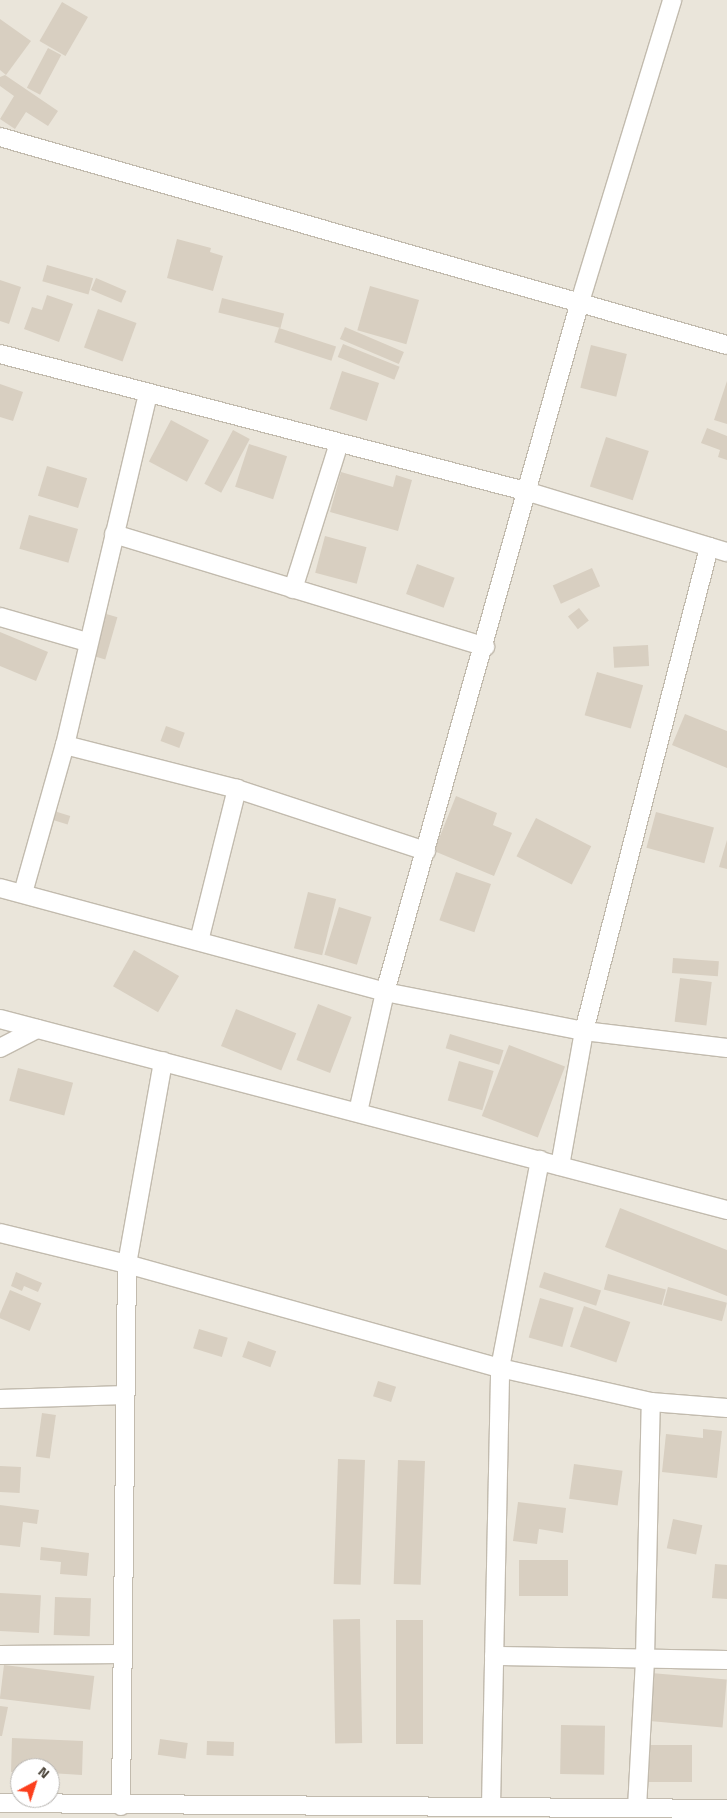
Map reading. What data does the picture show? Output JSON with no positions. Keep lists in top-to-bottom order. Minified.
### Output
{"north":"top right"}
